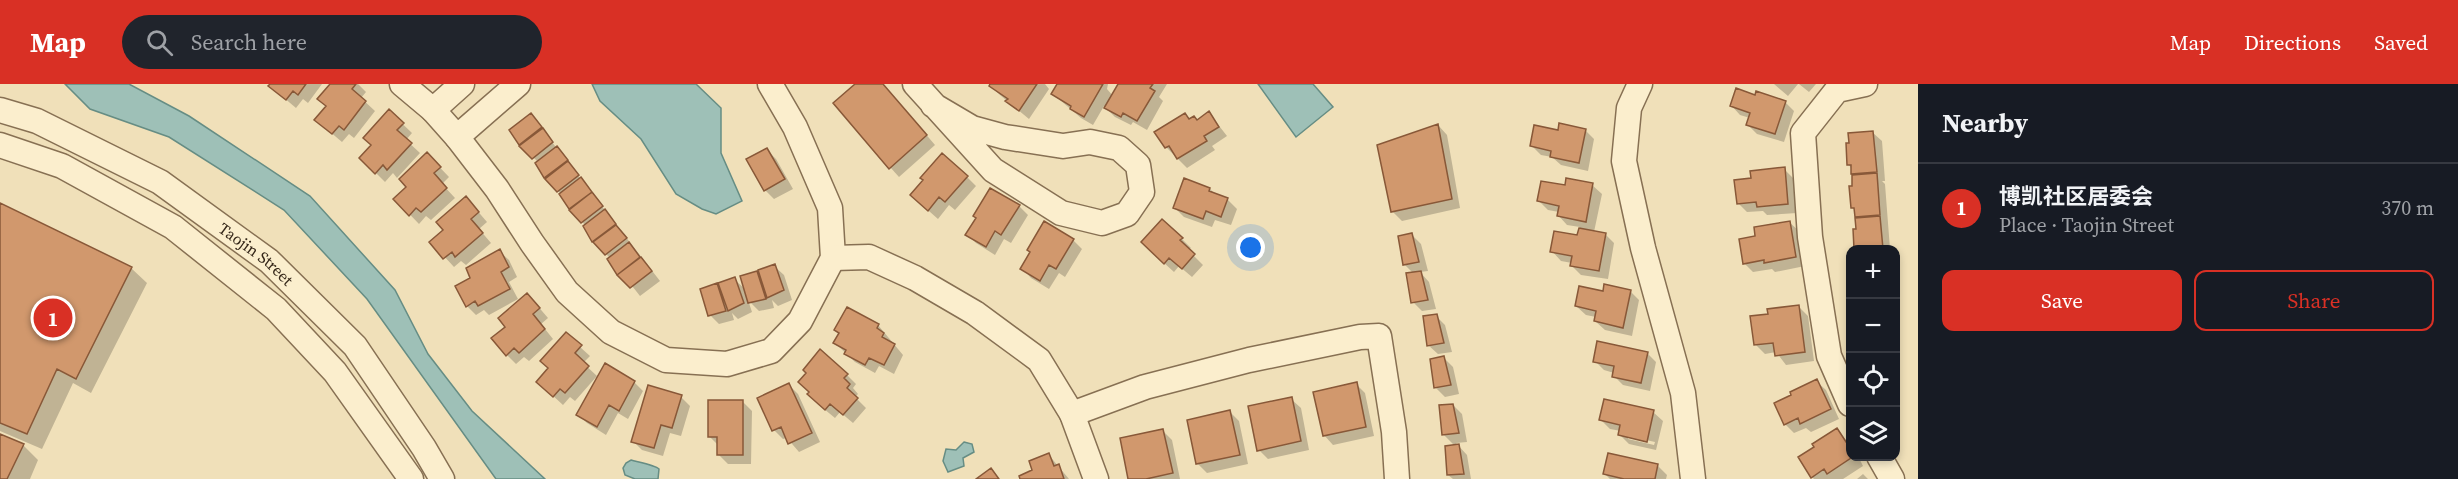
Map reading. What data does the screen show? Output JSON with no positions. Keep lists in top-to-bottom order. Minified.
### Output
{"streets":{"street":["Taojin Street"]},"page":{"header":"Map","search":"Search here","nav":["Map","Directions","Saved"],"heading":"Nearby","list":[{"mark":"1","name":"博凯社区居委会","note":"Place · Taojin Street","value":"370 m"}],"map_buttons":["+","−"],"buttons":["Save","Share"],"pins":"1"}}
